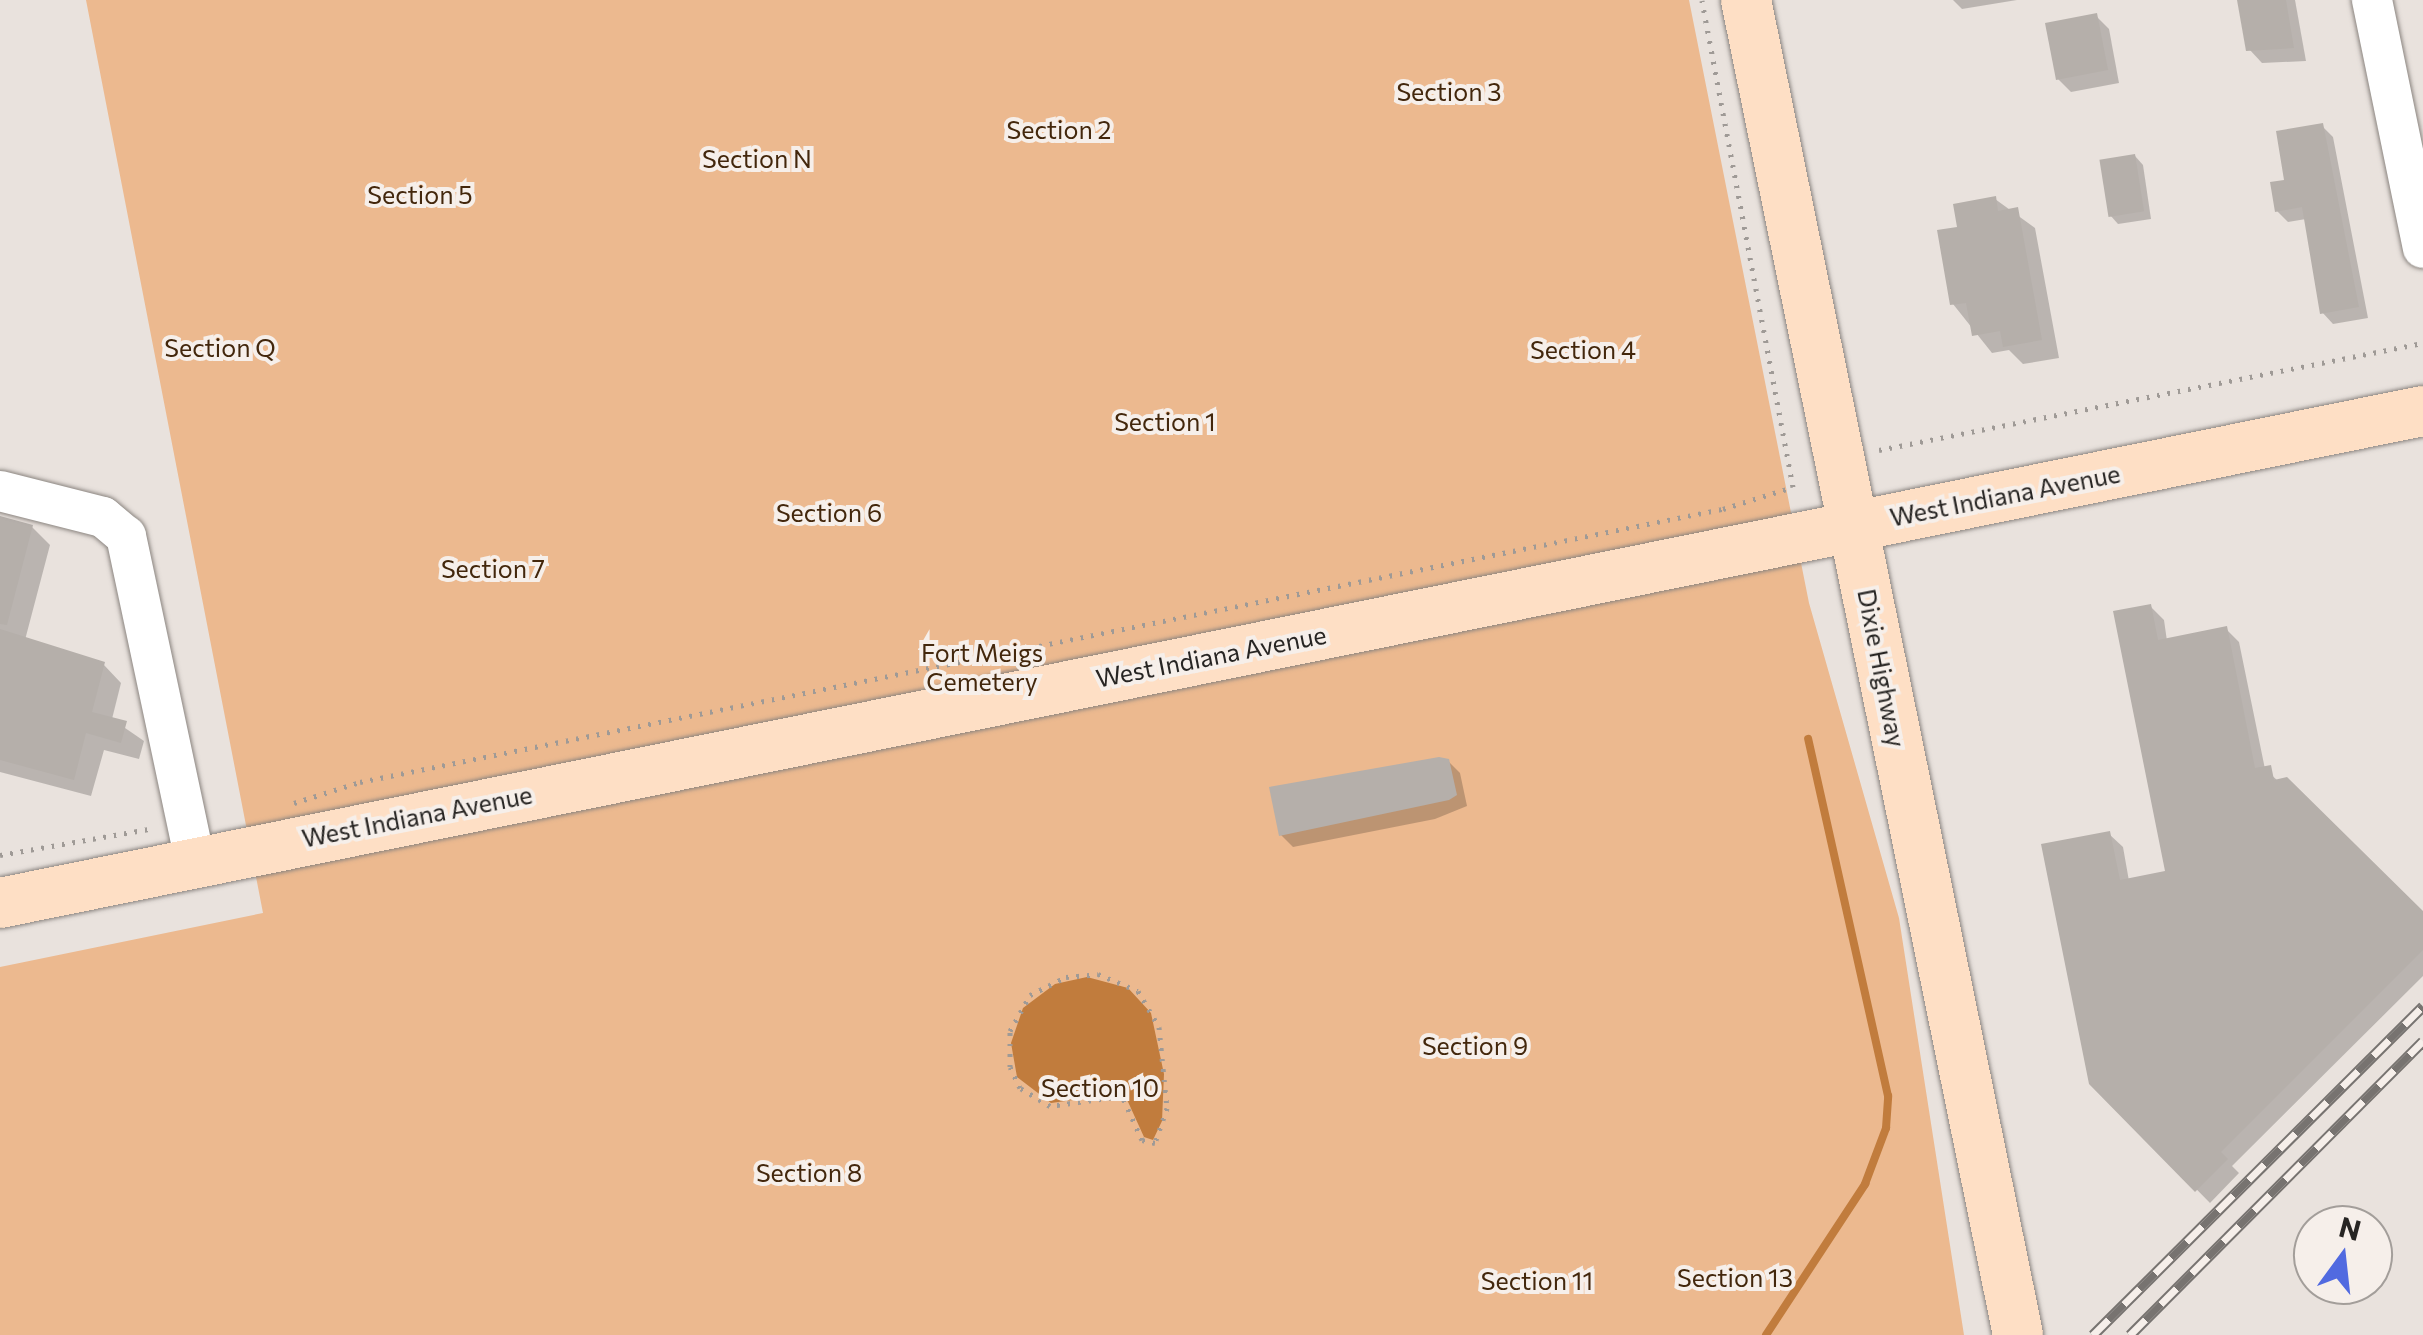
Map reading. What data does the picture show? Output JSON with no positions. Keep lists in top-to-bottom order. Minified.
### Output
{"streets":{"main road":["West Indiana Avenue","Dixie Highway"]},"crossings":[["West Indiana Avenue","Dixie Highway"]],"parks":["Section 3","Section 2","Section N","Section 5","Section Q","Section 4","Section 1","Section 6","Section 7","Fort Meigs Cemetery","Section 9","Section 10","Section 8","Section 13","Section 11"],"north":"top"}
